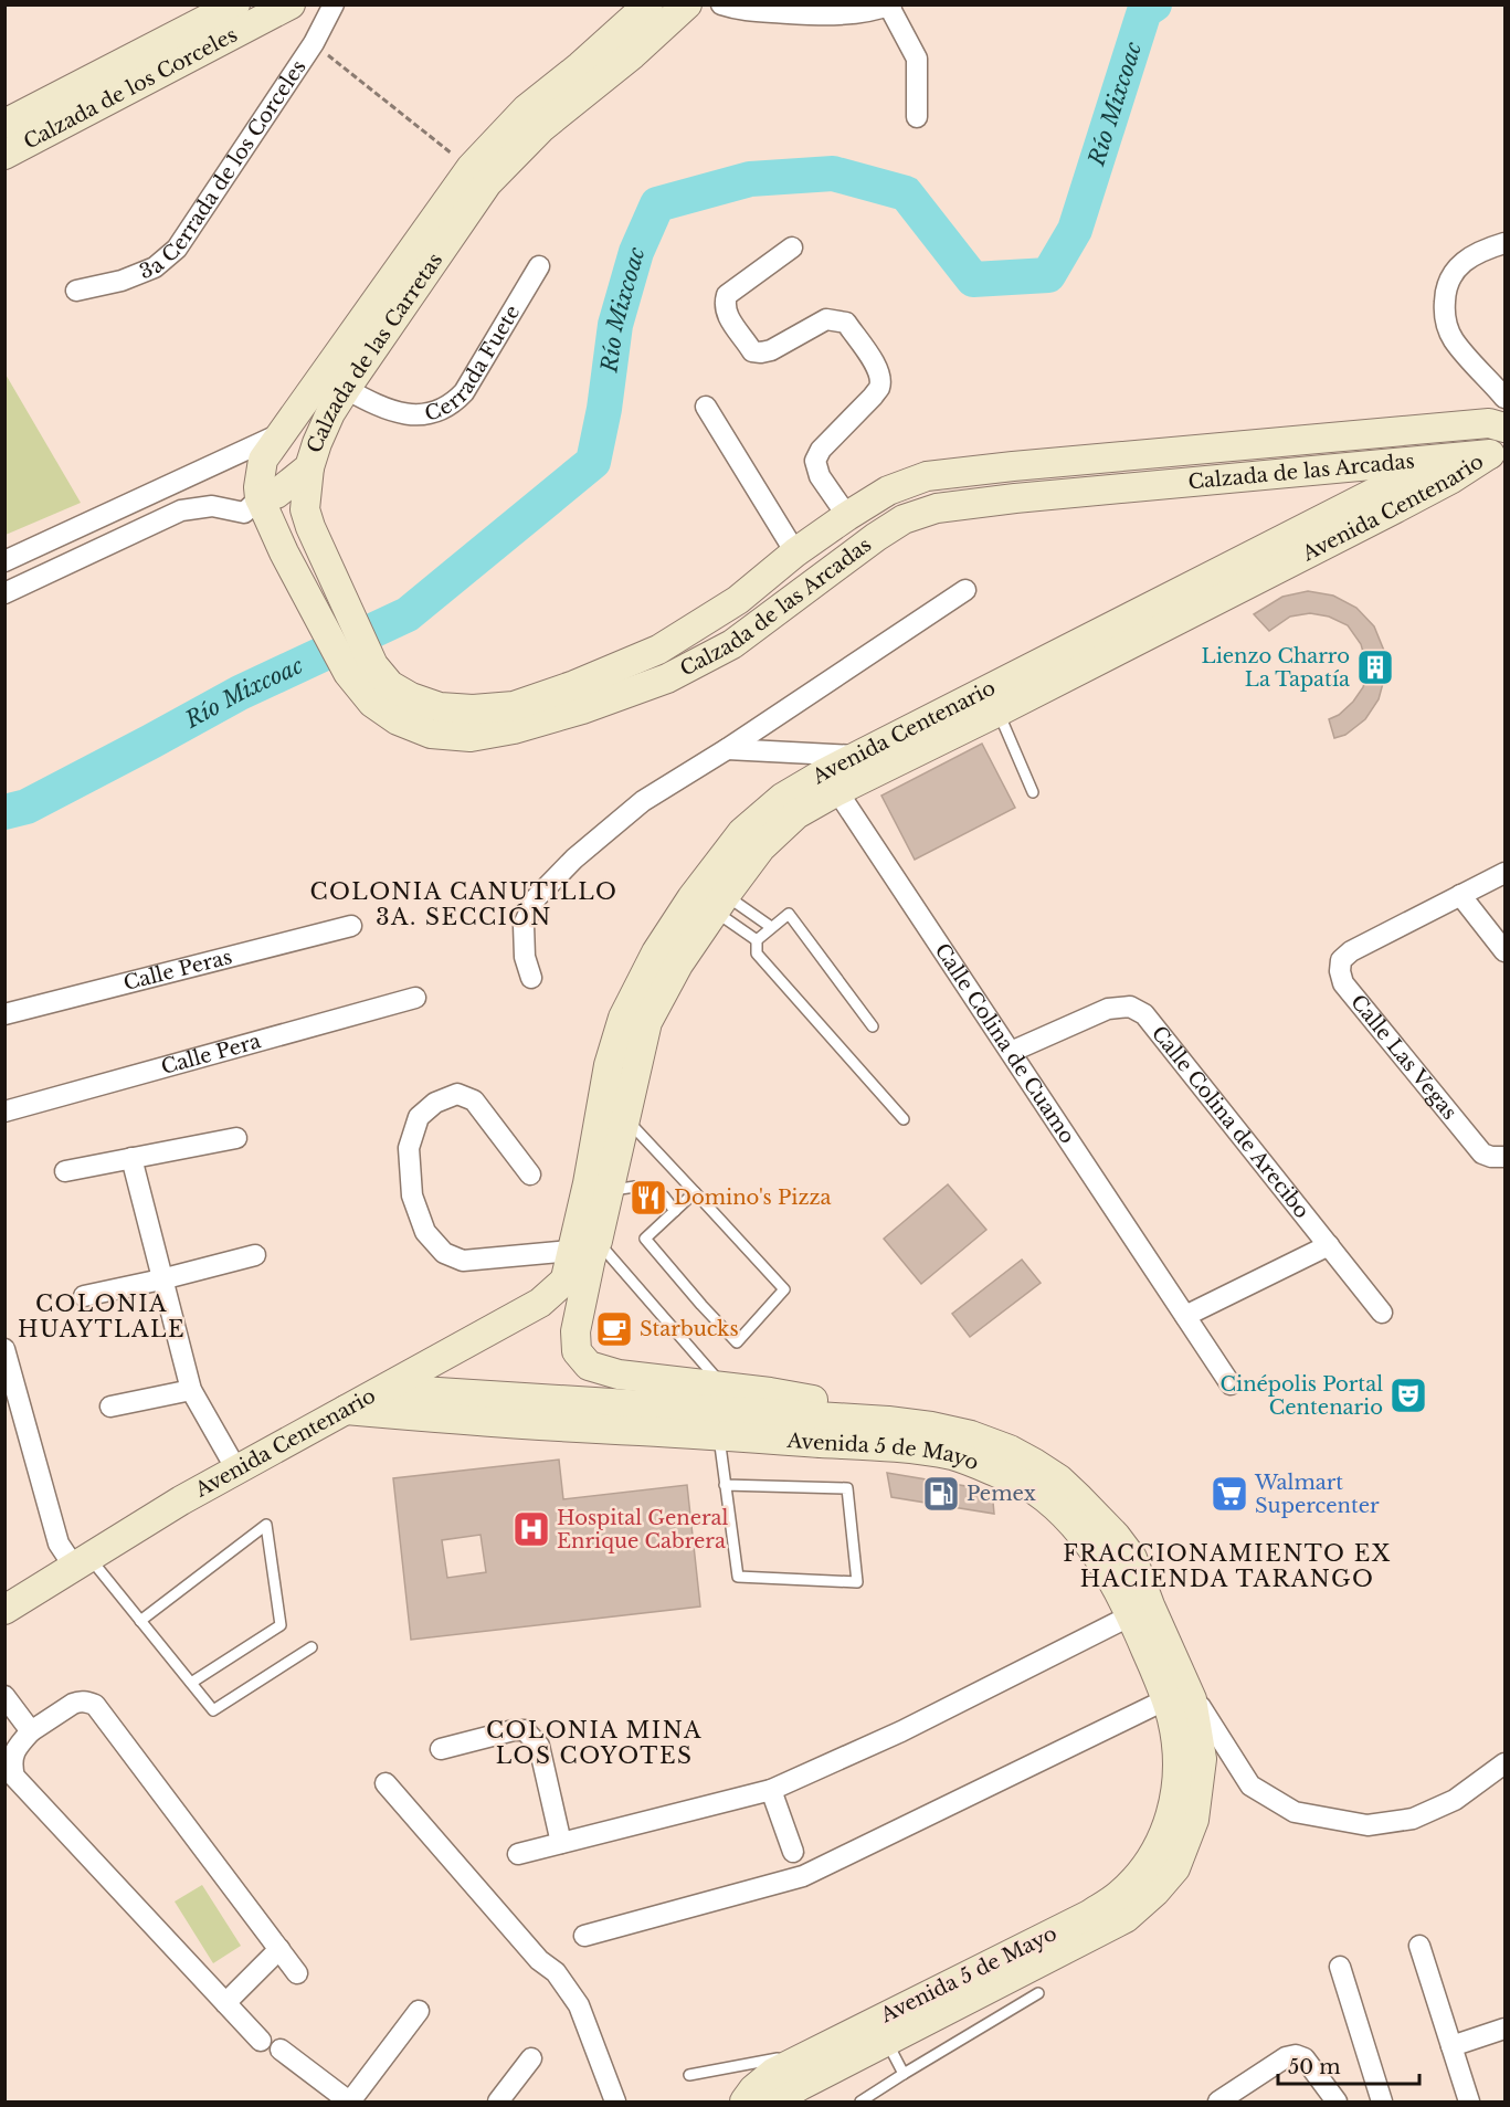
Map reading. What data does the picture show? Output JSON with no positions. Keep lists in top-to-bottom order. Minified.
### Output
{"streets":{"main road":["Calzada de los Corceles","Calzada de las Carretas","Calzada de las Arcadas","Avenida Centenario","Avenida 5 de Mayo"],"street":["3a Cerrada de los Corceles","Cerrada Fuete","Calle Peras","Calle Colina de Cuamo","Calle Pera","Calle Las Vegas","Calle Colina de Arecibo"]},"crossings":[["Calzada de las Carretas","Cerrada Fuete"],["Calzada de las Carretas","Calzada de las Arcadas"],["Calzada de las Arcadas","Avenida Centenario"],["Avenida Centenario","Calle Colina de Cuamo"],["Avenida Centenario","Avenida 5 de Mayo"],["Calle Colina de Cuamo","Calle Colina de Arecibo"]],"districts":["COLONIA CANUTILLO 3A. SECCIÓN","COLONIA HUAYTLALE","FRACCIONAMIENTO EX HACIENDA TARANGO","COLONIA MINA LOS COYOTES"],"water":["Río Mixcoac"],"places":{"building":["Lienzo Charro La Tapatía"],"restaurant":["Domino's Pizza"],"cafe":["Starbucks"],"theatre":["Cinépolis Portal Centenario"],"fuel station":["Pemex"],"supermarket":["Walmart Supercenter"],"hospital":["Hospital General Enrique Cabrera"]},"scale_bar":"50 m"}
